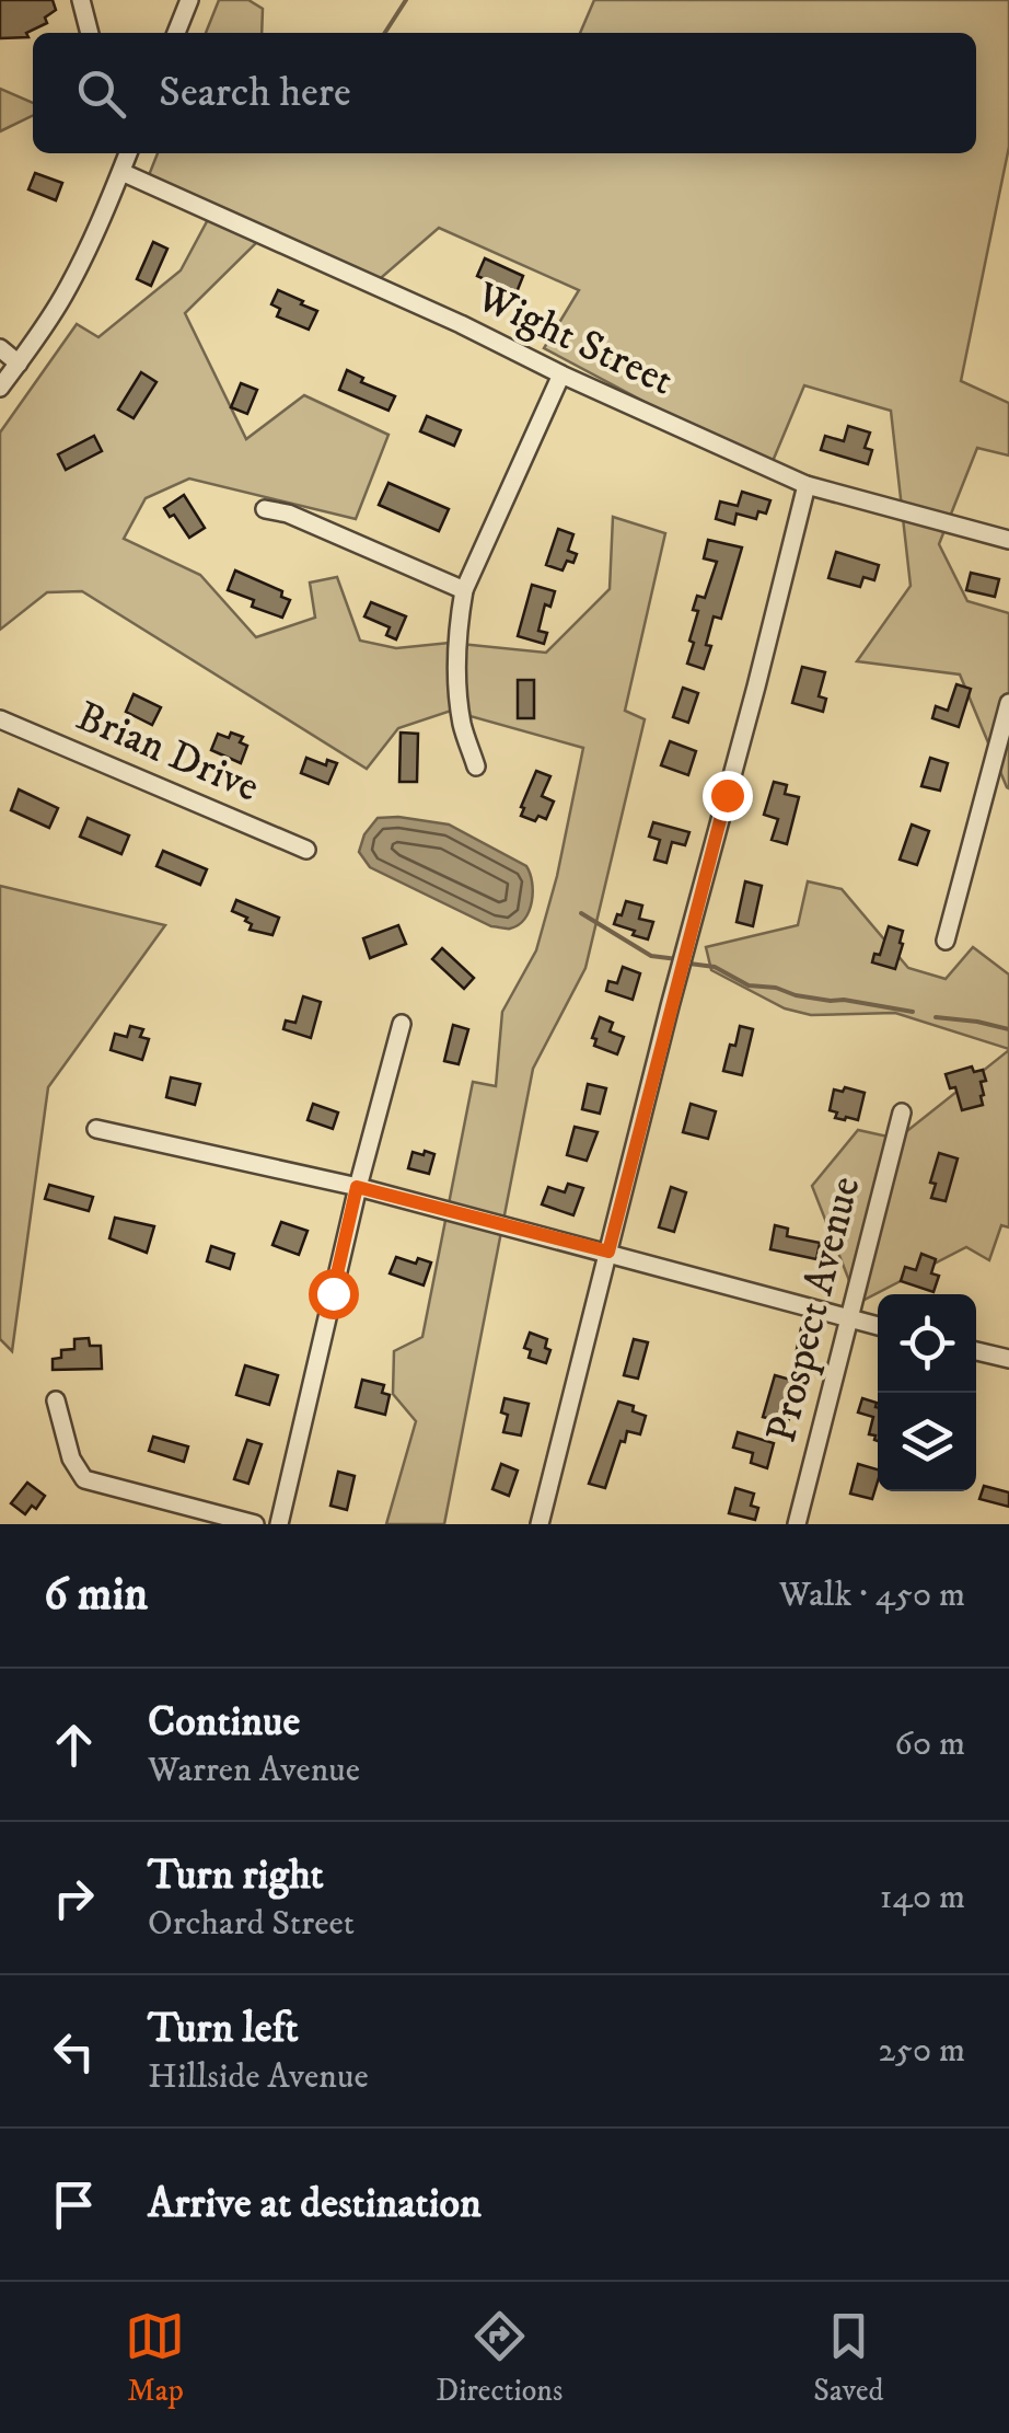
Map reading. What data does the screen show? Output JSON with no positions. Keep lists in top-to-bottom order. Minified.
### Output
{"streets":{"street":["Wight Street","Brian Drive","Prospect Avenue"]},"page":{"search":"Search here","heading":["6 min","Walk · 450 m"],"list":[["Continue","Warren Avenue","60 m"],["Turn right","Orchard Street","140 m"],["Turn left","Hillside Avenue","250 m"],"Arrive at destination"],"nav":["Map","Directions","Saved"]}}
